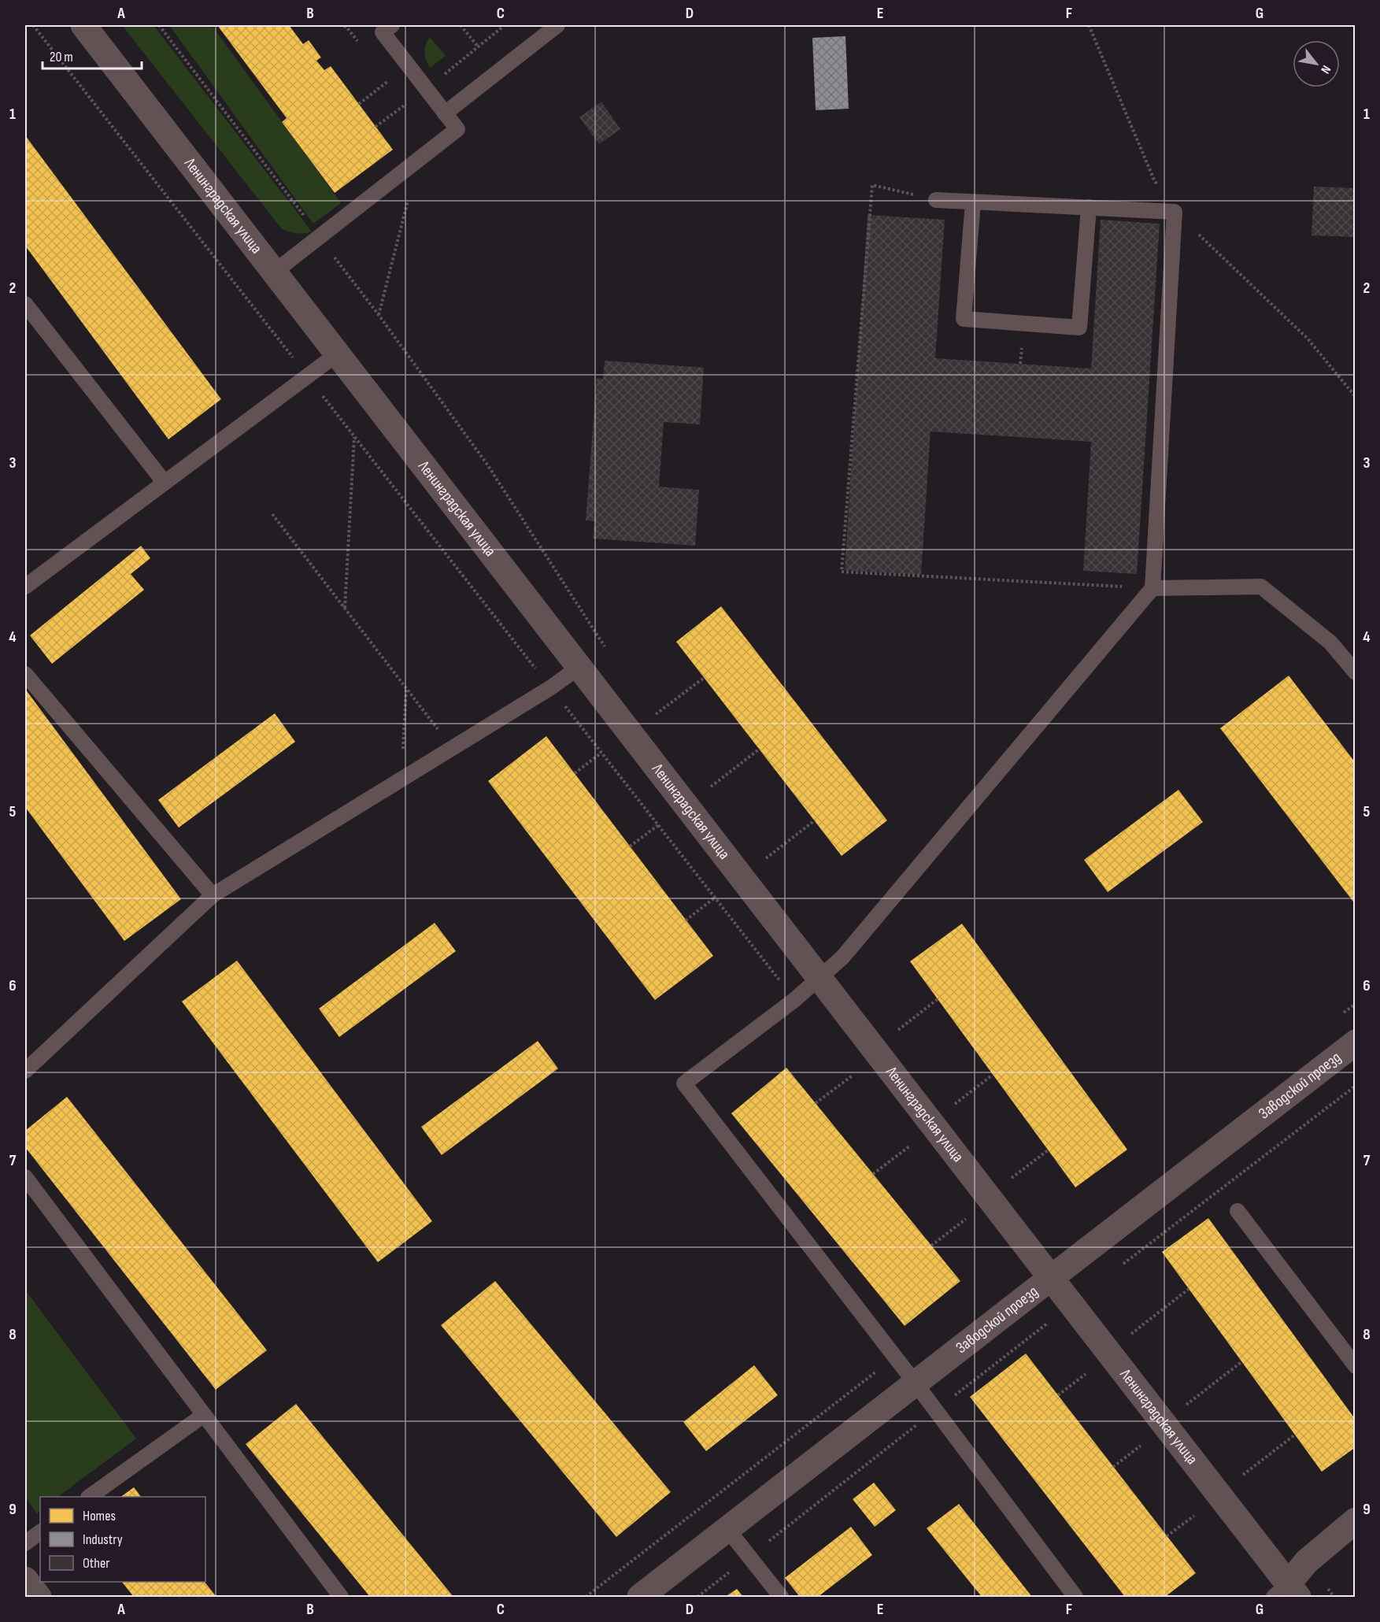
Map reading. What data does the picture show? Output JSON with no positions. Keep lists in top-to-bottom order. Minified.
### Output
{"streets":{"street":["Ленинградская улица","Заводской проезд"]},"crossings":[["Ленинградская улица","Заводской проезд"]],"legend":["Homes","Industry","Other"],"scale_bar":"20 m","north":"bottom right","grid":{"columns":["A","B","C","D","E","F","G"],"rows":["1","2","3","4","5","6","7","8","9"]}}
